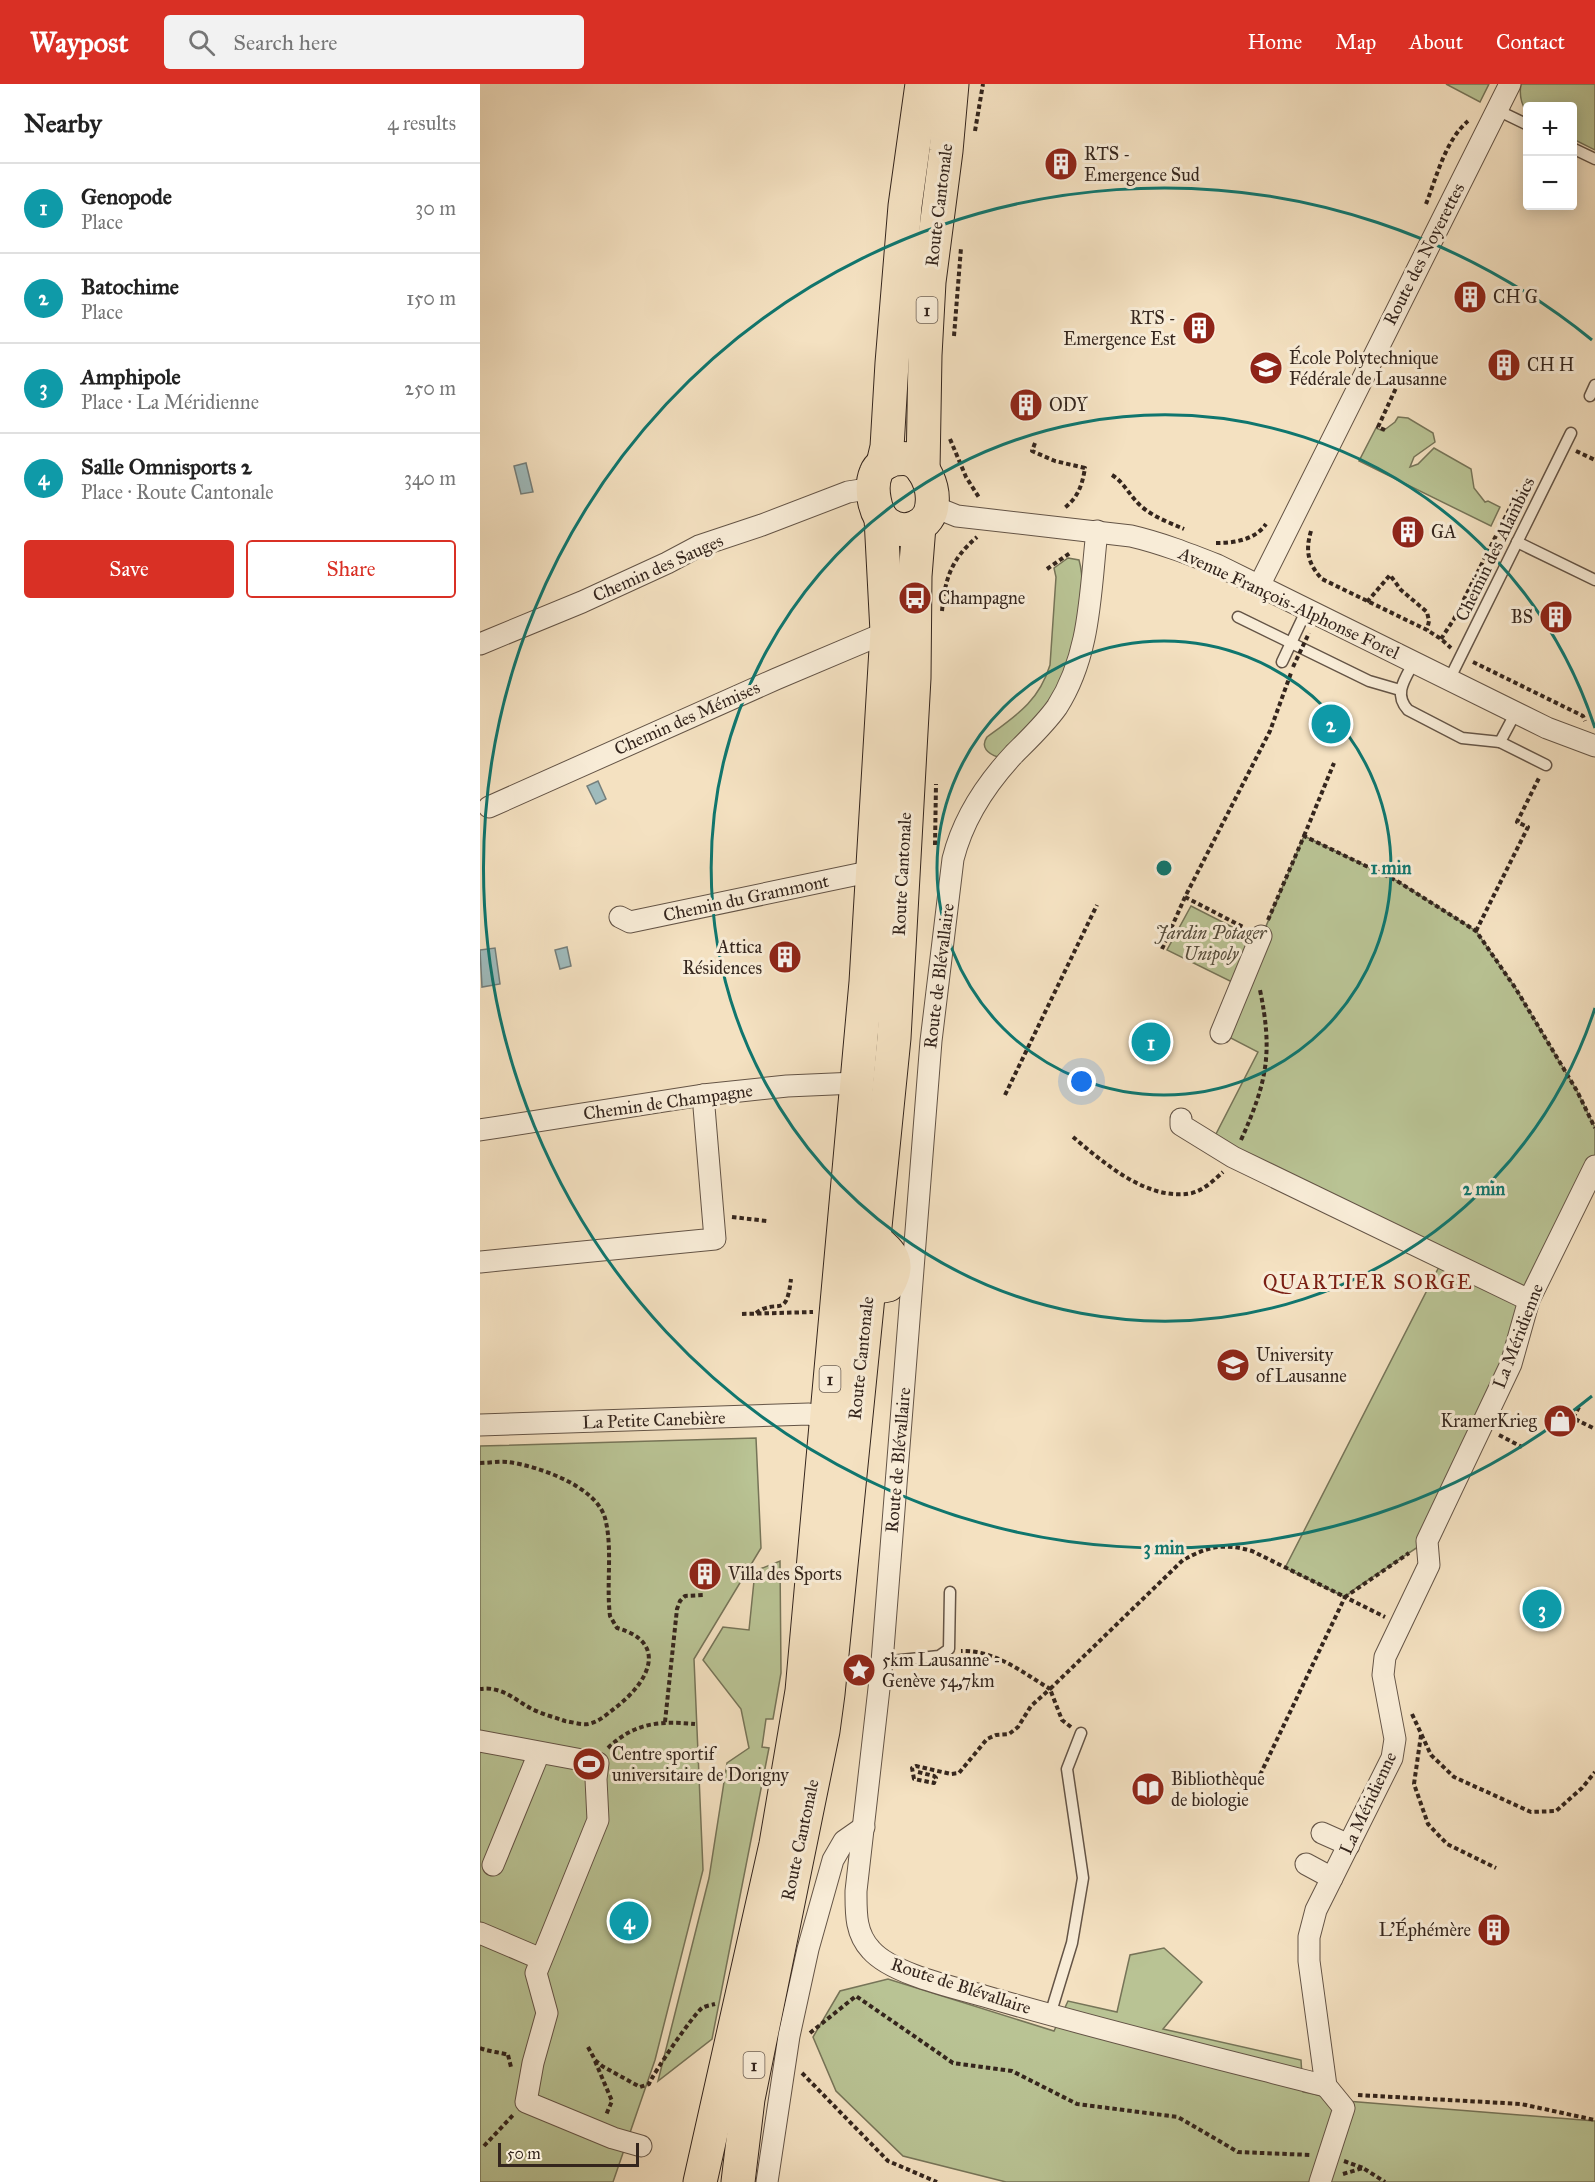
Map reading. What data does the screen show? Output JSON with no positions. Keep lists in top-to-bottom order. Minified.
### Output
{"streets":{"main road":["Route Cantonale","1"],"street":["Route des Noyerettes","Chemin des Sauges","Avenue François-Alphonse Forel","Chemin des Mémises","Chemin du Grammont","Route de Blévallaire","Chemin de Champagne","La Méridienne","La Petite Canebière"],"lane":["Chemin des Alambics"]},"crossings":[["Route Cantonale","Chemin des Sauges"],["Route Cantonale","Avenue François-Alphonse Forel"],["Route Cantonale","Chemin des Mémises"],["Route Cantonale","Chemin du Grammont"],["Route Cantonale","Chemin de Champagne"],["Route Cantonale","La Petite Canebière"],["Route des Noyerettes","Avenue François-Alphonse Forel"],["Chemin des Alambics","Avenue François-Alphonse Forel"],["Chemin des Sauges","Avenue François-Alphonse Forel"],["Avenue François-Alphonse Forel","Route de Blévallaire"],["Route de Blévallaire","La Méridienne"]],"districts":["QUARTIER SORGE"],"parks":["Jardin Potager Unipoly"],"places":{"building":["RTS - Emergence Sud","CH G","RTS - Emergence Est","CH H","ODY","GA","BS","Attica Résidences","Villa des Sports","L'Éphémère"],"school or university":["École Polytechnique Fédérale de Lausanne","University of Lausanne"],"bus stop":["Champagne"],"shop":["KramerKrieg"],"place":["5km Lausanne - Genève 54,7km"],"sports":["Centre sportif universitaire de Dorigny"],"library":["Bibliothèque de biologie"]},"scale_bar":"50 m","page":{"header":"Waypost","search":"Search here","nav":["Home","Map","About","Contact"],"heading":["Nearby","4 results"],"map_buttons":["+","−"],"list":[{"mark":"1","name":"Genopode","note":"Place","value":"30 m"},{"mark":"2","name":"Batochime","note":"Place","value":"150 m"},{"mark":"3","name":"Amphipole","note":"Place · La Méridienne","value":"250 m"},{"mark":"4","name":"Salle Omnisports 2","note":"Place · Route Cantonale","value":"340 m"}],"buttons":["Save","Share"],"pins":["2","1","3","4"],"scale":"50 m"},"rings":["1 min","2 min","3 min"]}
